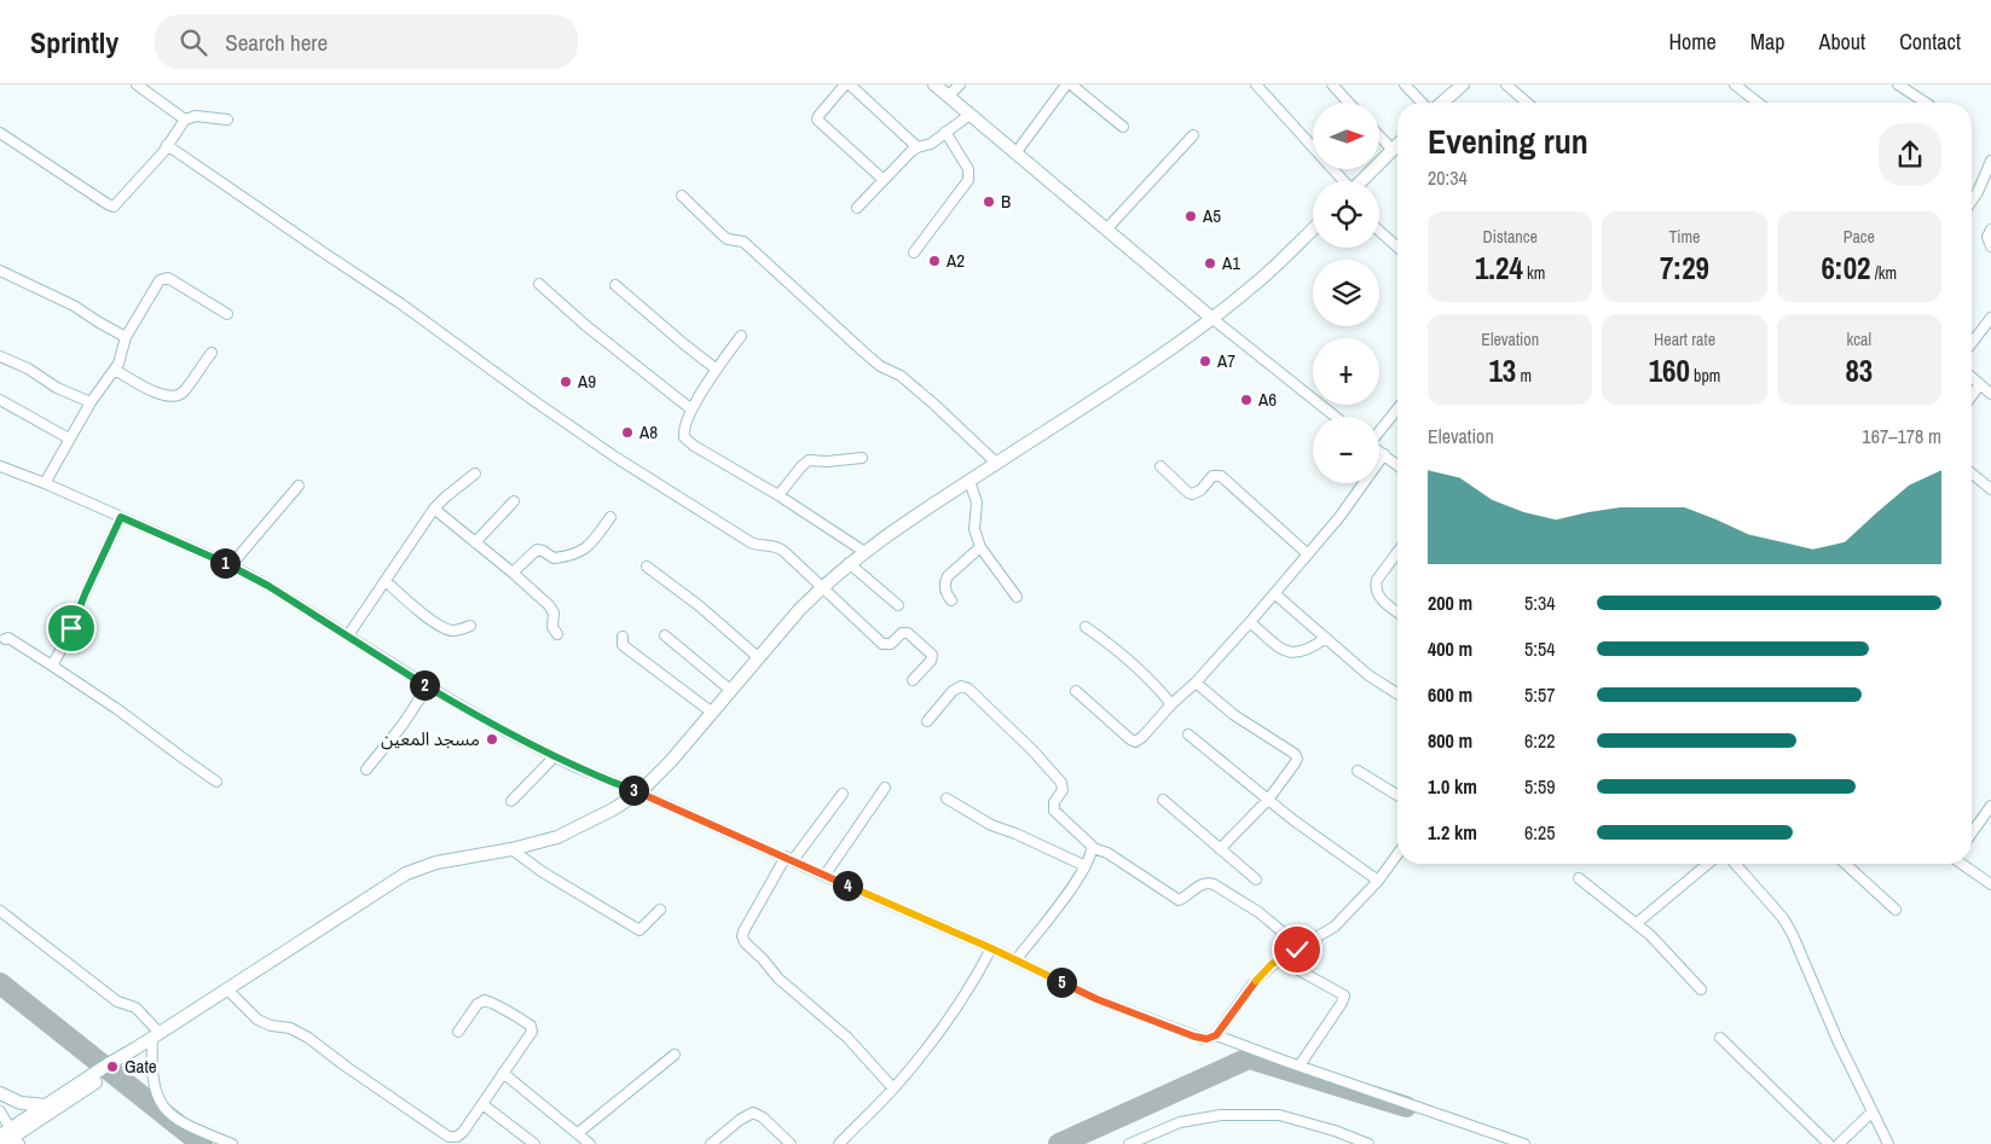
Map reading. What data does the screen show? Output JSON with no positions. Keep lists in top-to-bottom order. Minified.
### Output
{"places":["B","A5","A2","A1","A7","A9","A6","A8","مسجد المعين","Gate"],"north":"right","page":{"header":"Sprintly","search":"Search here","nav":["Home","Map","About","Contact"],"map_buttons":["+","−"],"heading":["Evening run","20:34"],"stats":[["Distance","1.24 km"],["Time","7:29"],["Pace","6:02 /km"],["Elevation","13 m"],["Heart rate","160 bpm"],["kcal","83"]],"chart":["Elevation","167–178 m"],"pins":["1","2","3","4","5"],"list":[{"name":"200 m","note":"5:34"},{"name":"400 m","note":"5:54"},{"name":"600 m","note":"5:57"},{"name":"800 m","note":"6:22"},{"name":"1.0 km","note":"5:59"},{"name":"1.2 km","note":"6:25"}]}}
